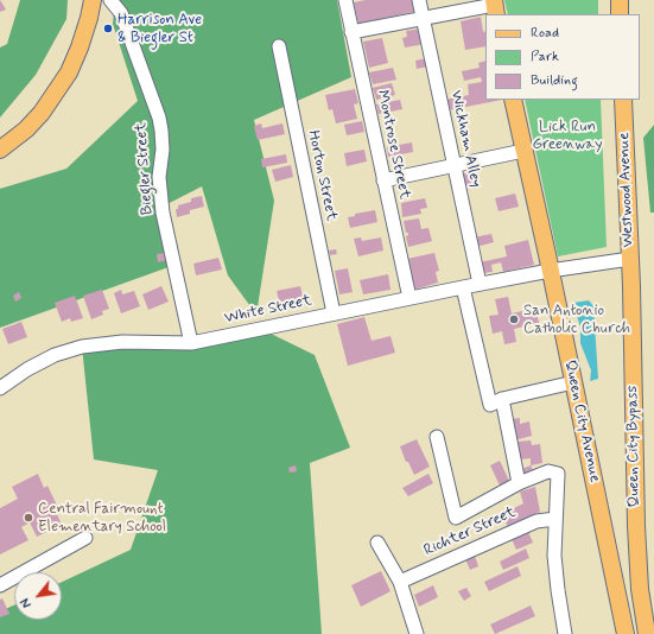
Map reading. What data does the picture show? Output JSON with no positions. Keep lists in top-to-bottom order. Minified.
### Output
{"streets":{"main road":["Westwood Avenue","Queen City Avenue","Queen City Bypass"],"street":["Wickham Alley","Montrose Street","Biegler Street","Horton Street","White Street","Richter Street"]},"crossings":[["Wickham Alley","White Street"],["Montrose Street","White Street"],["Biegler Street","White Street"],["Horton Street","White Street"],["Westwood Avenue","White Street"],["Westwood Avenue","Queen City Avenue"],["Westwood Avenue","Queen City Bypass"],["White Street","Queen City Avenue"]],"parks":["Lick Run Greenway"],"places":["Harrison Ave & Biegler St","San Antonio Catholic Church","Central Fairmount Elementary School"],"legend":["Road","Park","Building"],"north":"bottom left"}
